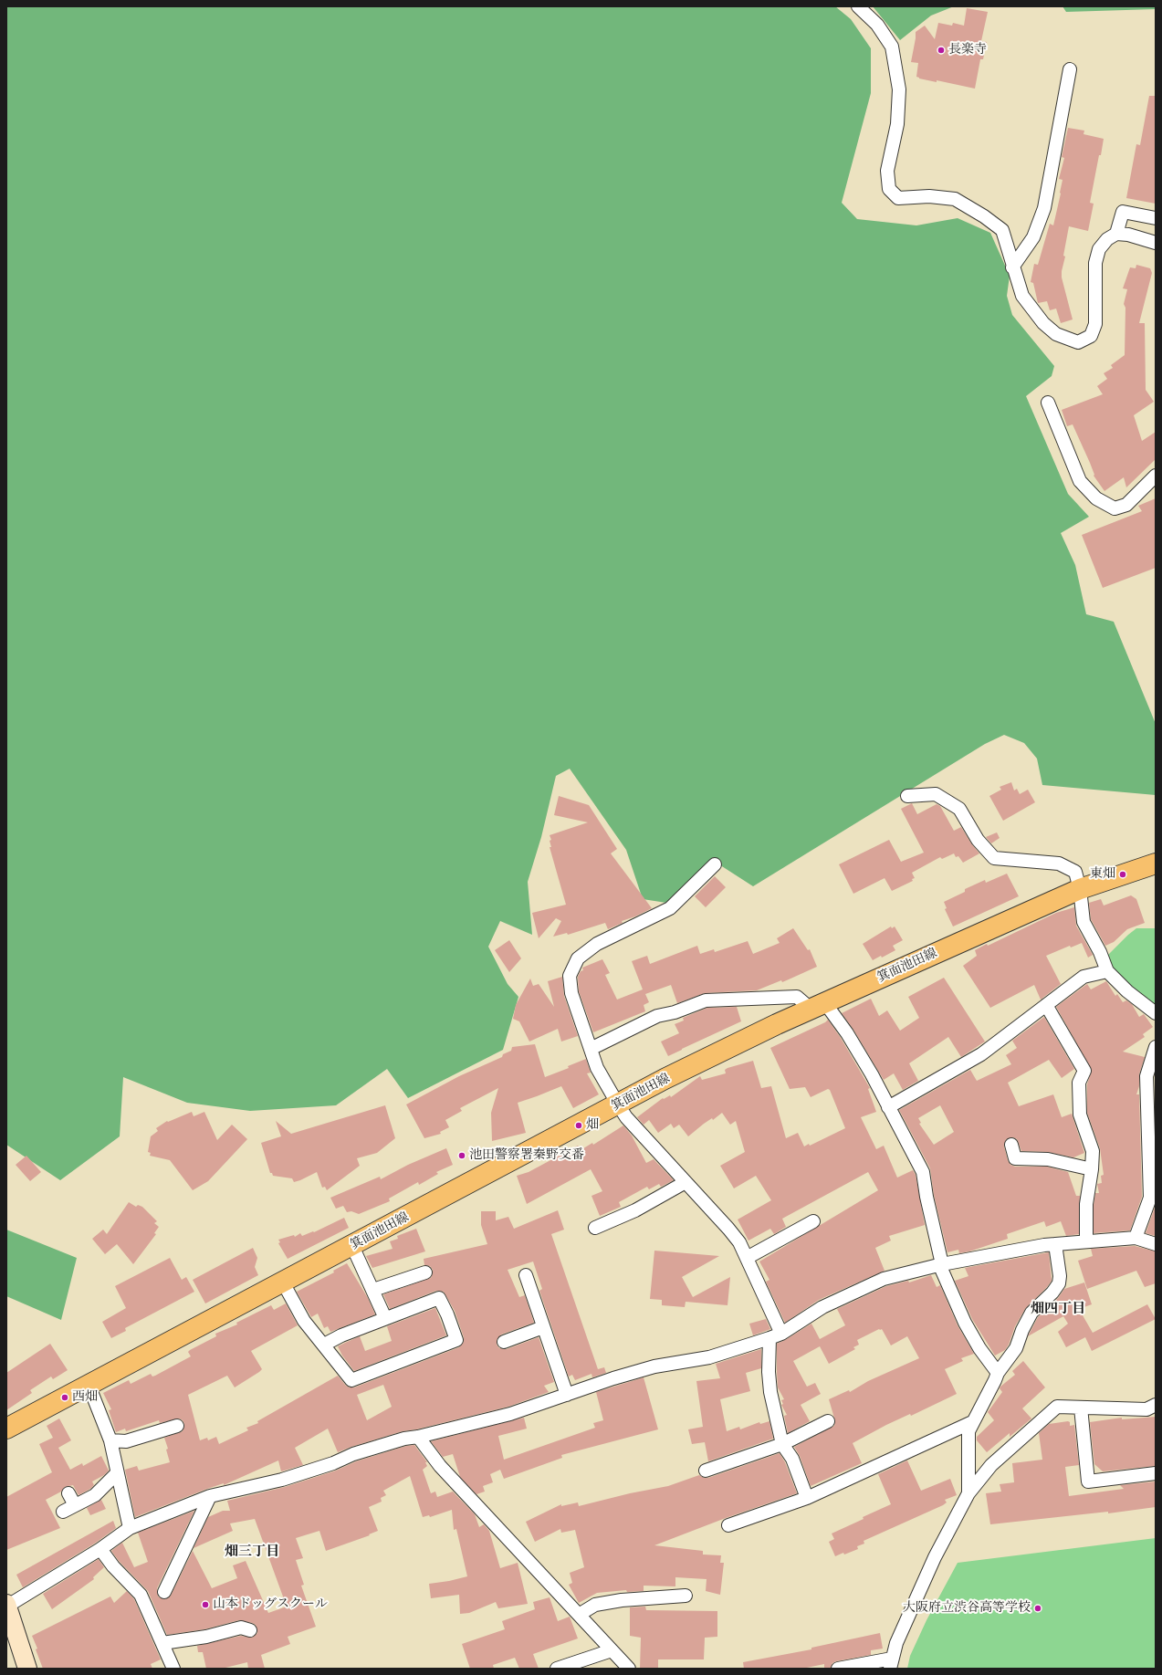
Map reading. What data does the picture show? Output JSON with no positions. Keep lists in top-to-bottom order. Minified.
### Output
{"streets":{"main road":["箕面池田線"]},"districts":["畑四丁目","畑三丁目"],"places":["長楽寺","東畑","畑","池田警察署秦野交番","西畑","山本ドッグスクール","大阪府立渋谷高等学校"]}
